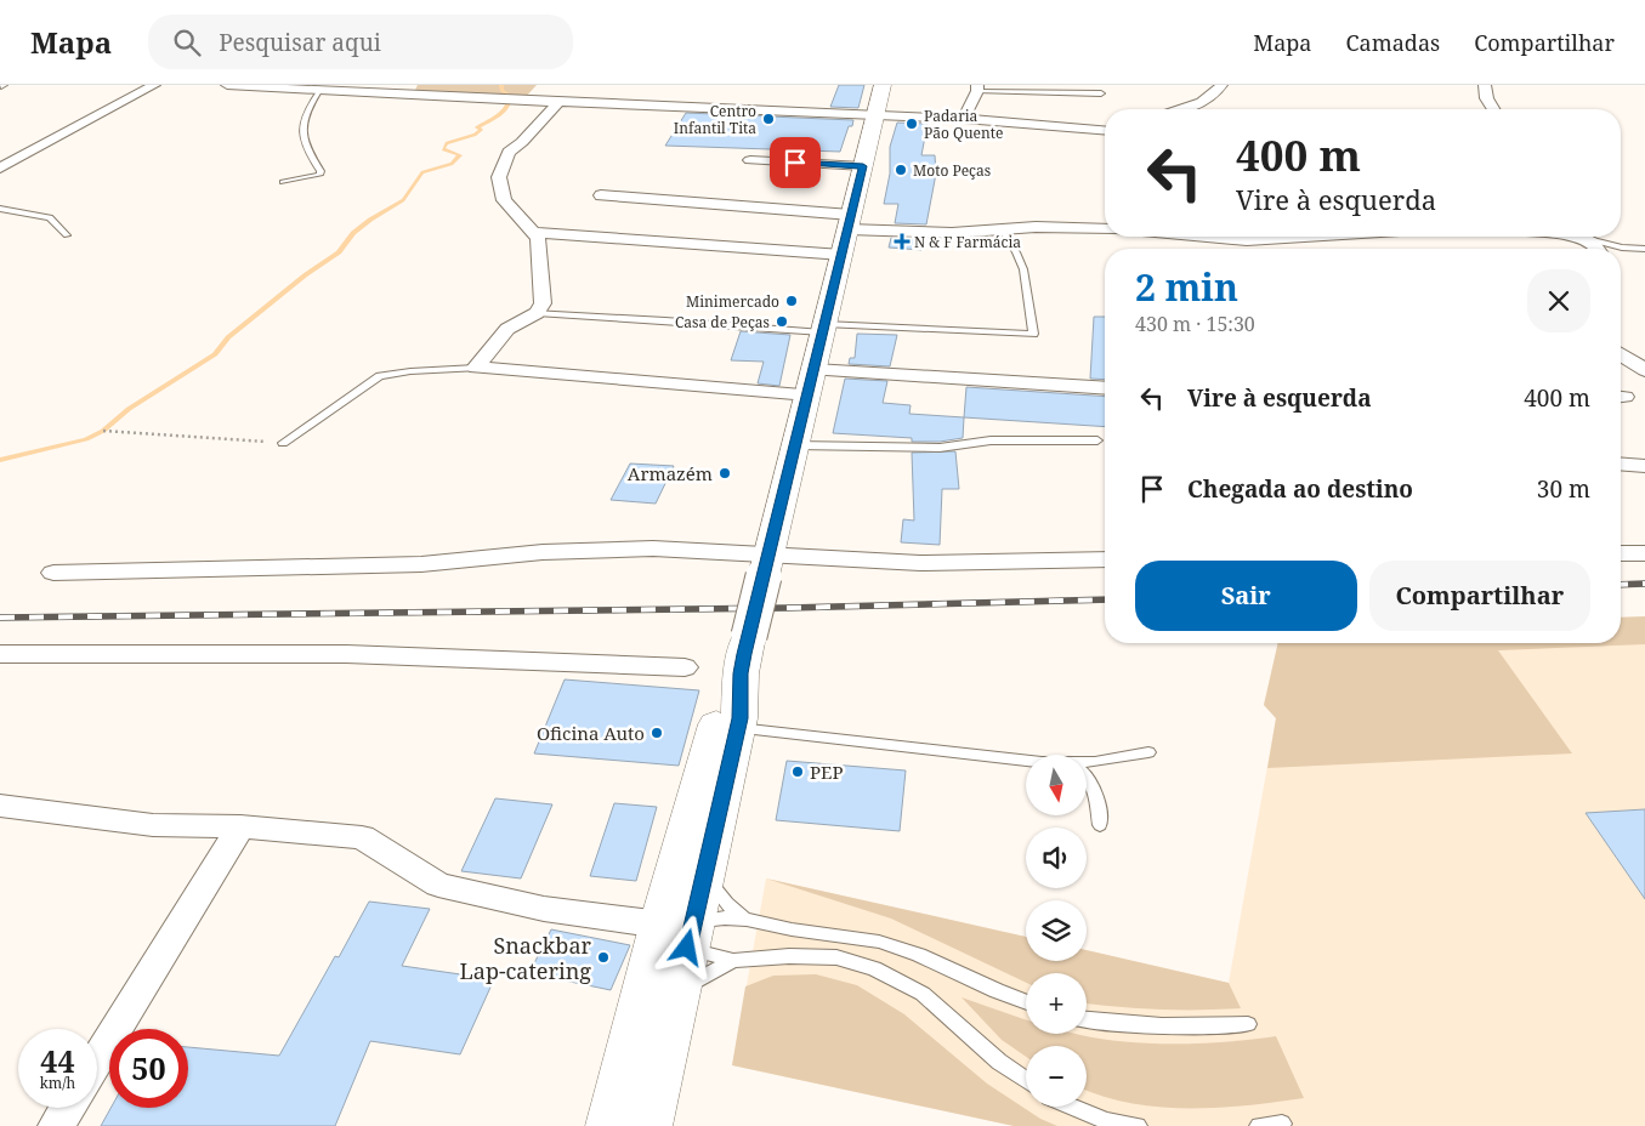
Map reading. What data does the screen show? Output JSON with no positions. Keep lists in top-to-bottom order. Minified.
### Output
{"places":{"other":["Centro Infantil Tita","Padaria Pão Quente","Moto Peças","Minimercado","Casa de Peças","Armazém","Oficina Auto","PEP","Snackbar Lap-catering"],"health":["N & F Farmácia"]},"north":"bottom","page":{"header":"Mapa","search":"Pesquisar aqui","nav":["Mapa","Camadas","Compartilhar"],"turn":["400 m","Vire à esquerda"],"heading":["2 min","430 m · 15:30"],"list":[{"name":"Vire à esquerda","value":"400 m"},{"name":"Chegada ao destino","value":"30 m"}],"buttons":["Sair","Compartilhar"],"map_buttons":["+","−"],"speed":"44 km/h","limit":"50"}}
